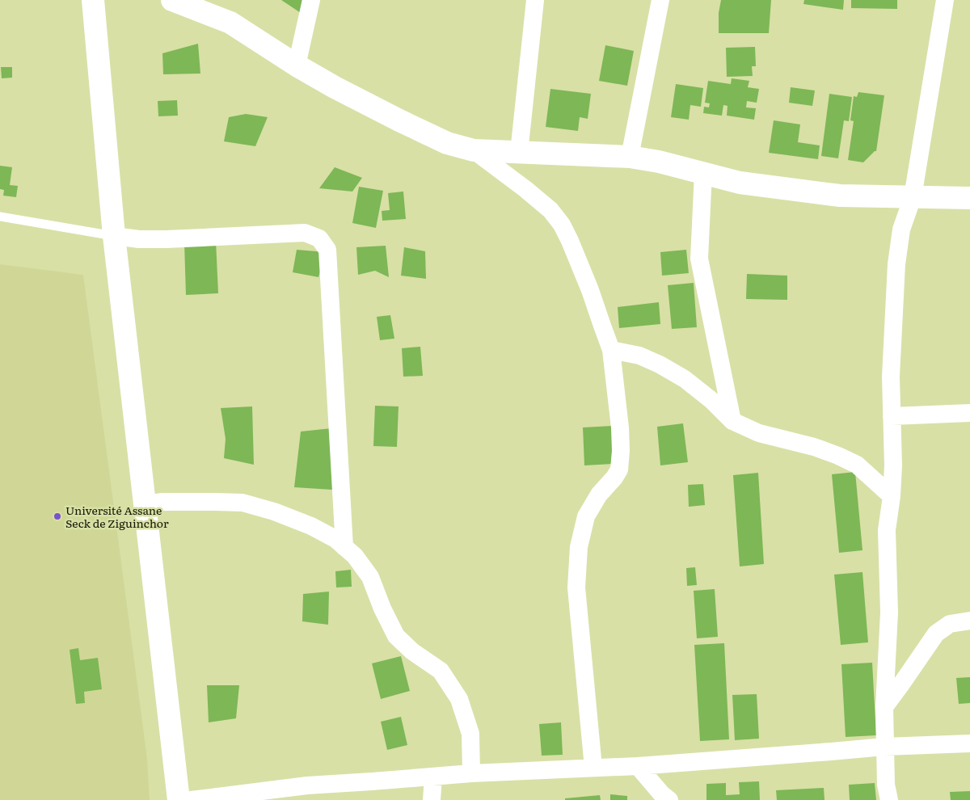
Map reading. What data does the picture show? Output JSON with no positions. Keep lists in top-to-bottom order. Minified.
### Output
{"places":["Université Assane Seck de Ziguinchor"]}
